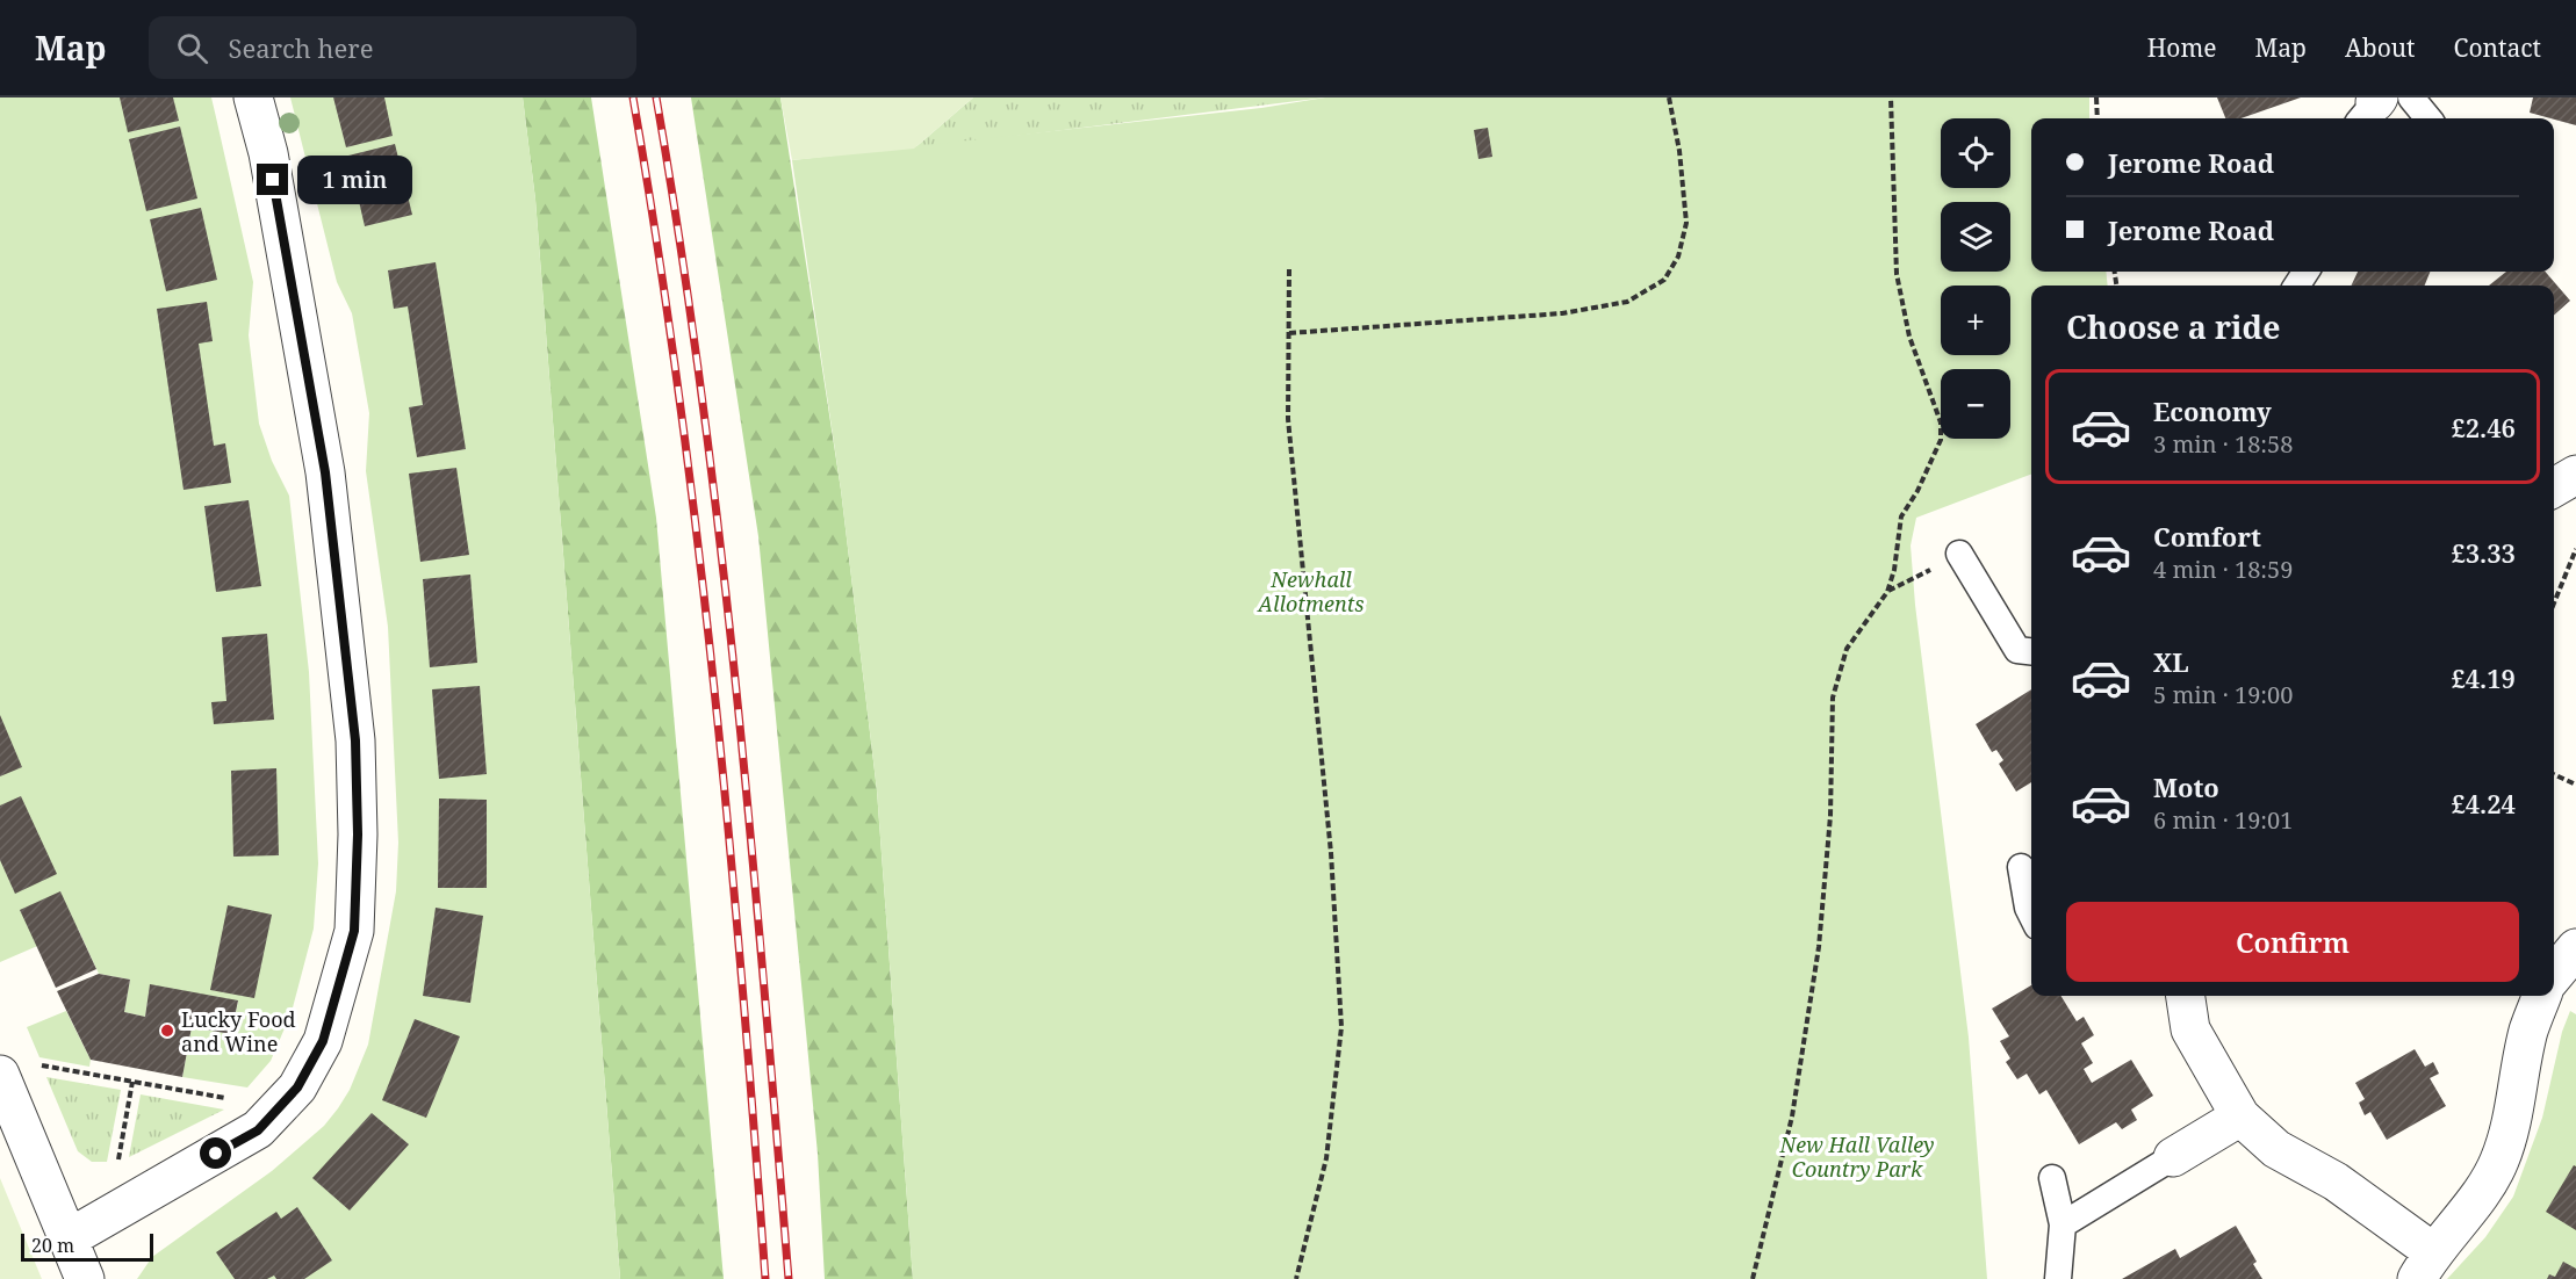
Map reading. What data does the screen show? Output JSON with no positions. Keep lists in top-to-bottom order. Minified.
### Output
{"parks":["Newhall Allotments","New Hall Valley Country Park"],"places":["Lucky Food and Wine"],"scale_bar":"20 m","page":{"header":"Map","search":"Search here","nav":["Home","Map","About","Contact"],"map_buttons":["+","−"],"banner":["Jerome Road","Jerome Road"],"bubble":"1 min","heading":"Choose a ride","list":[{"name":"Economy","note":"3 min · 18:58","value":"£2.46"},{"name":"Comfort","note":"4 min · 18:59","value":"£3.33"},{"name":"XL","note":"5 min · 19:00","value":"£4.19"},{"name":"Moto","note":"6 min · 19:01","value":"£4.24"}],"buttons":"Confirm","scale":"20 m"}}
